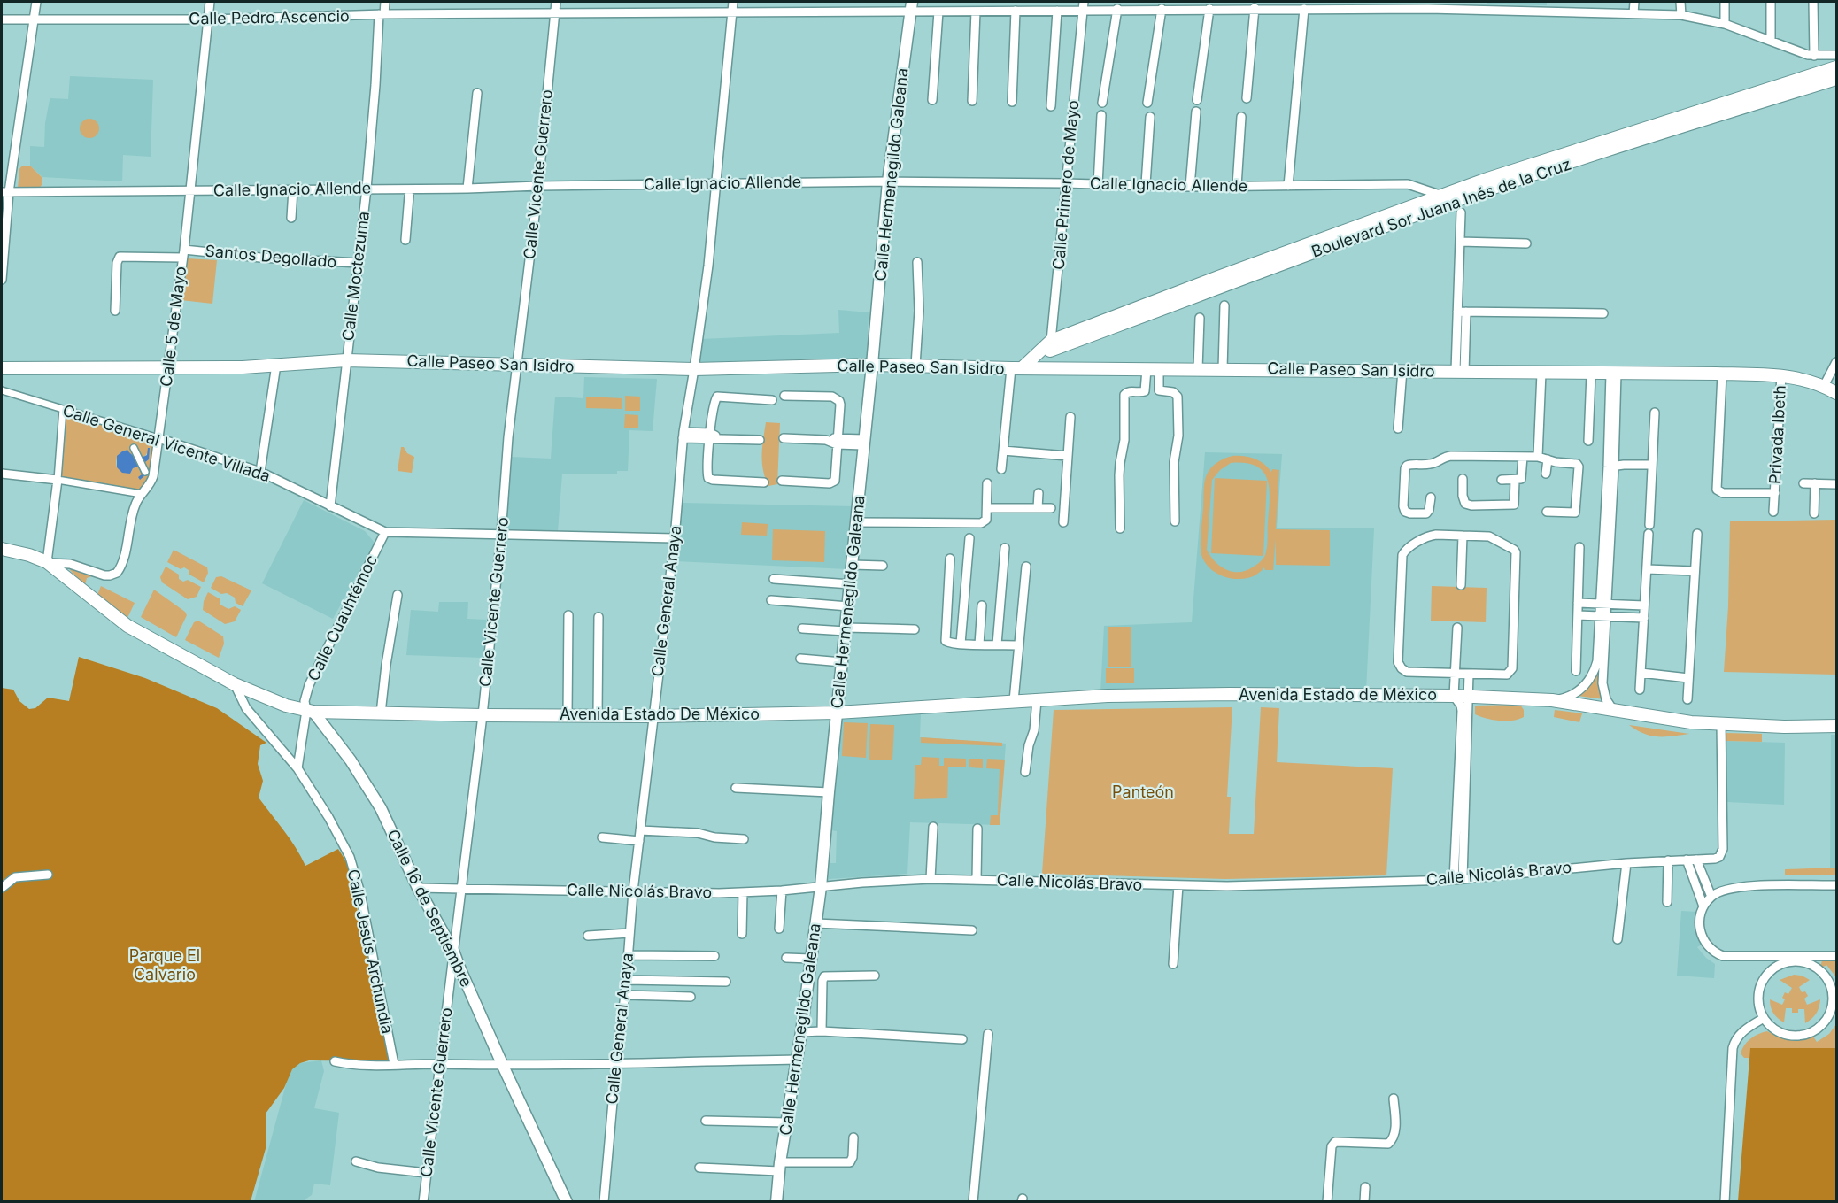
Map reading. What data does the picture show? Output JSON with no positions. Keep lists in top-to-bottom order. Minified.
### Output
{"streets":{"main road":["Calle Primero de Mayo","Boulevard Sor Juana Inés de la Cruz","Calle Paseo San Isidro","Avenida Estado de México","Avenida Estado De México"],"street":["Calle Pedro Ascencio","Calle Vicente Guerrero","Calle Hermenegildo Galeana","Calle Ignacio Allende","Santos Degollado","Calle Moctezuma","Calle 5 de Mayo","Privada Ibeth","Calle General Vicente Villada","Calle General Anaya","Calle Cuauhtémoc","Calle Nicolás Bravo","Calle 16 de Septiembre","Calle Jesús Archundia"]},"crossings":[["Calle Pedro Ascencio","Calle Vicente Guerrero"],["Calle Pedro Ascencio","Calle Hermenegildo Galeana"],["Calle Pedro Ascencio","Calle Primero de Mayo"],["Calle Pedro Ascencio","Calle Moctezuma"],["Calle Pedro Ascencio","Calle 5 de Mayo"],["Calle Pedro Ascencio","Calle General Anaya"],["Calle Vicente Guerrero","Calle Ignacio Allende"],["Calle Vicente Guerrero","Calle Paseo San Isidro"],["Calle Vicente Guerrero","Avenida Estado De México"],["Calle Vicente Guerrero","Calle Nicolás Bravo"],["Calle Vicente Guerrero","Calle 16 de Septiembre"],["Calle Hermenegildo Galeana","Calle Ignacio Allende"],["Calle Hermenegildo Galeana","Calle Paseo San Isidro"],["Calle Hermenegildo Galeana","Avenida Estado de México"],["Calle Hermenegildo Galeana","Avenida Estado De México"],["Calle Hermenegildo Galeana","Calle Nicolás Bravo"],["Calle Ignacio Allende","Calle Primero de Mayo"],["Calle Ignacio Allende","Boulevard Sor Juana Inés de la Cruz"],["Calle Ignacio Allende","Calle Moctezuma"],["Calle Ignacio Allende","Calle 5 de Mayo"],["Calle Ignacio Allende","Calle General Anaya"],["Calle Primero de Mayo","Boulevard Sor Juana Inés de la Cruz"],["Calle Primero de Mayo","Calle Paseo San Isidro"],["Santos Degollado","Calle Moctezuma"],["Santos Degollado","Calle 5 de Mayo"],["Calle Moctezuma","Calle Paseo San Isidro"],["Calle Moctezuma","Calle General Vicente Villada"],["Calle 5 de Mayo","Calle Paseo San Isidro"],["Calle 5 de Mayo","Calle General Vicente Villada"],["Calle Paseo San Isidro","Privada Ibeth"],["Calle Paseo San Isidro","Calle General Anaya"],["Calle General Vicente Villada","Calle Cuauhtémoc"],["Calle General Anaya","Avenida Estado De México"],["Calle General Anaya","Calle Nicolás Bravo"],["Calle Cuauhtémoc","Calle 16 de Septiembre"],["Calle Cuauhtémoc","Calle Jesús Archundia"],["Avenida Estado de México","Avenida Estado De México"],["Avenida Estado de México","Calle Nicolás Bravo"],["Calle Nicolás Bravo","Calle 16 de Septiembre"]],"parks":["Panteón","Parque El Calvario"]}
